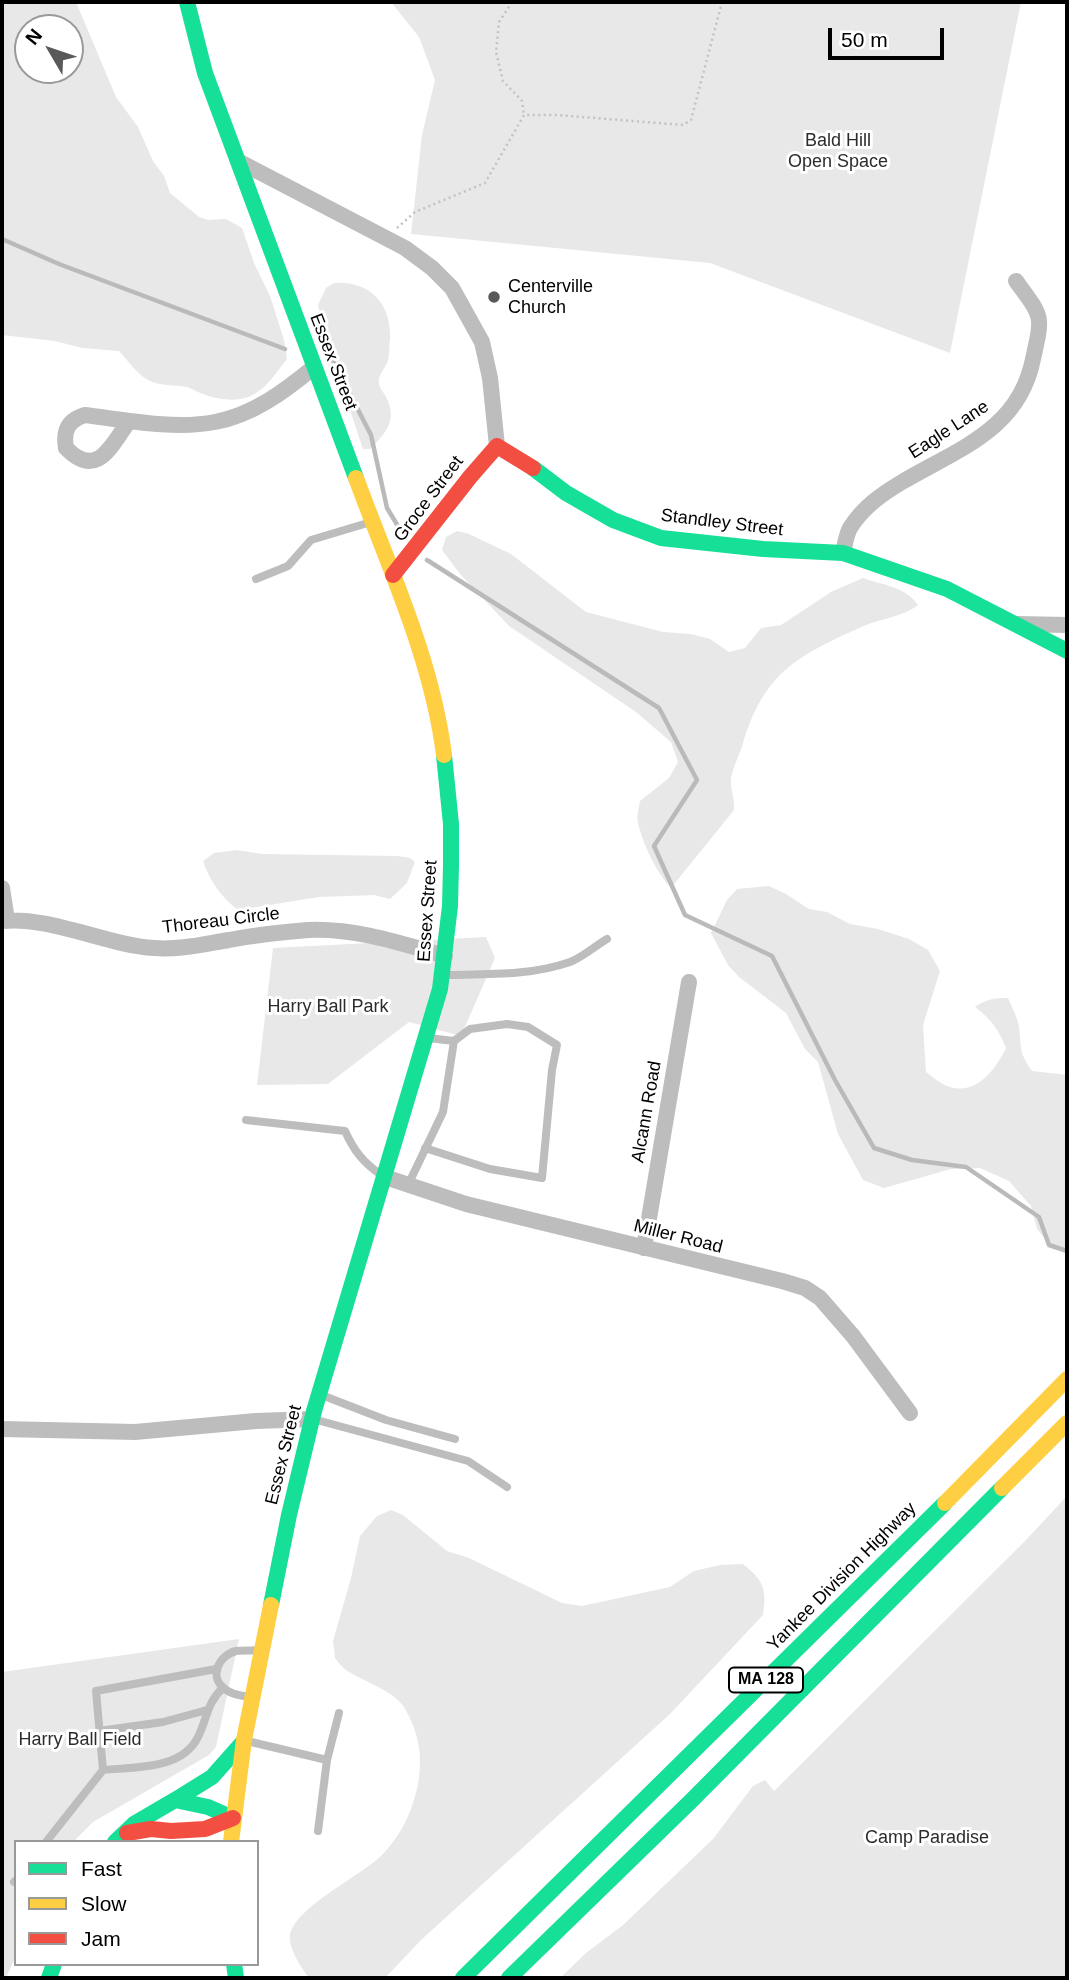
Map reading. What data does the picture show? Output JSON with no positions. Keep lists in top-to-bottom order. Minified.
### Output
{"streets":{"main road":["Essex Street","Groce Street","Standley Street","Yankee Division Highway","MA 128"],"street":["Eagle Lane","Thoreau Circle","Alcann Road","Miller Road"]},"crossings":[["Essex Street","Groce Street"],["Essex Street","Thoreau Circle"],["Essex Street","Miller Road"],["Eagle Lane","Standley Street"],["Groce Street","Standley Street"],["Alcann Road","Miller Road"]],"parks":["Bald Hill Open Space","Harry Ball Park","Harry Ball Field","Camp Paradise"],"places":["Centerville Church"],"legend":["Fast","Slow","Jam"],"scale_bar":"50 m","north":"top left"}
